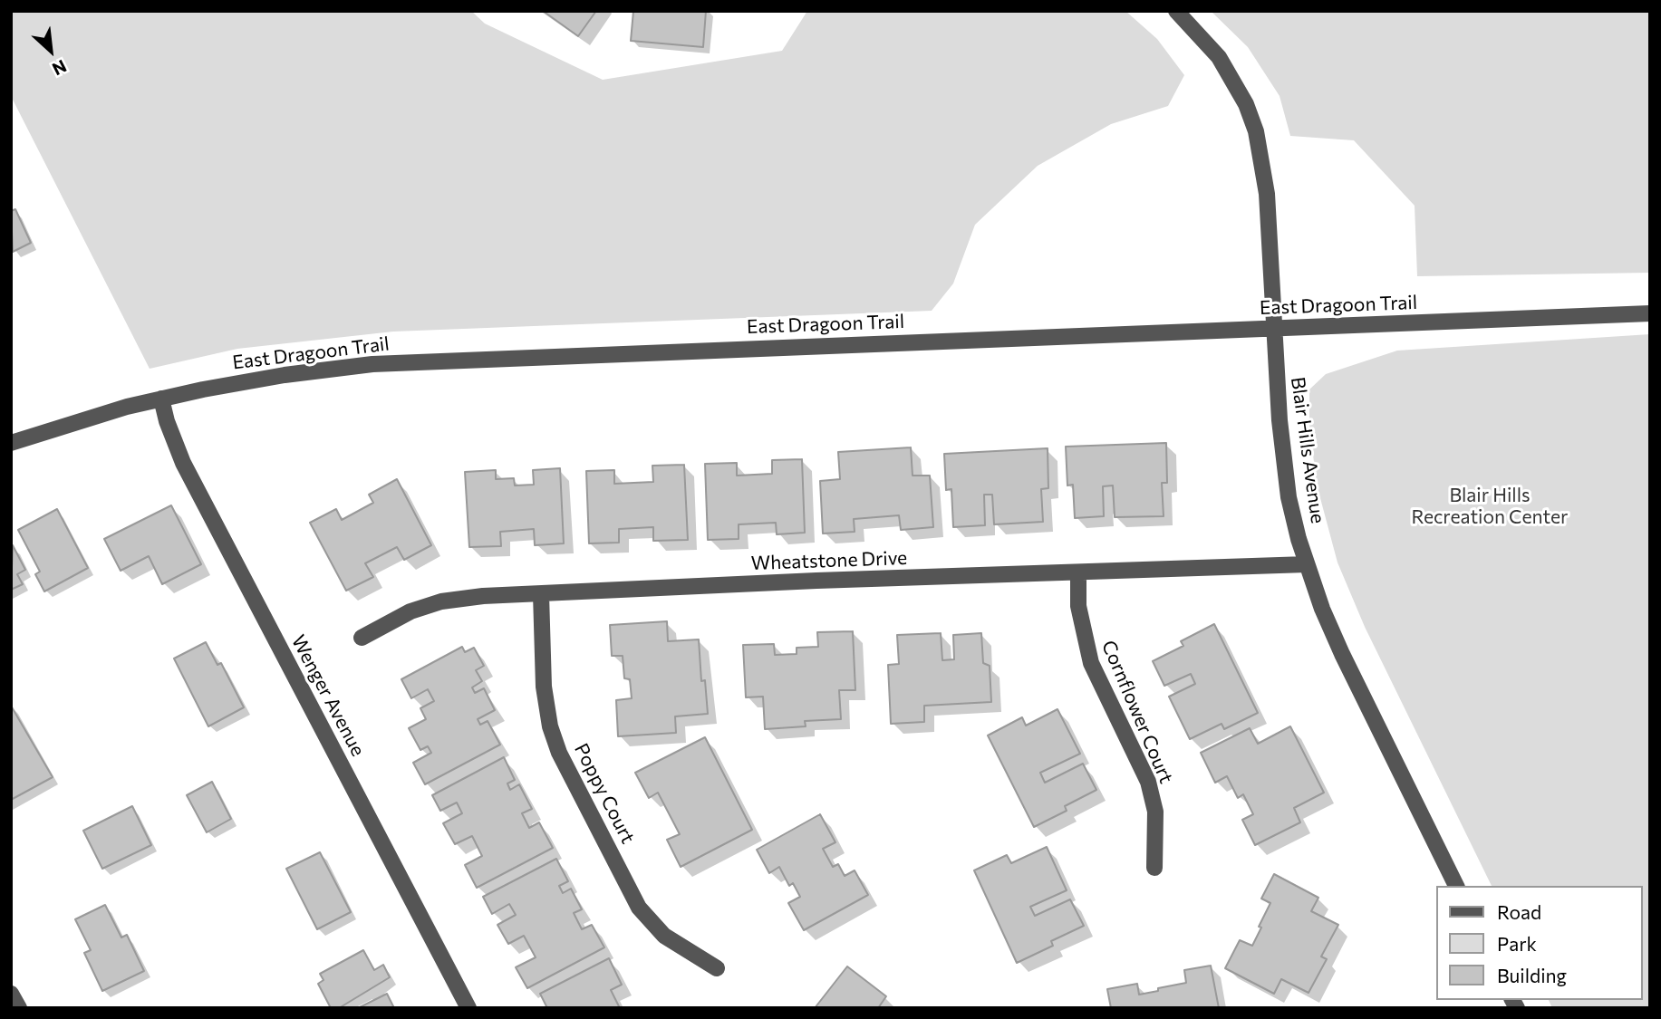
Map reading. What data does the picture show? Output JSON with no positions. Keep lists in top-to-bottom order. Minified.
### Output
{"streets":{"street":["East Dragoon Trail","Blair Hills Avenue","Wheatstone Drive","Wenger Avenue","Cornflower Court","Poppy Court"]},"crossings":[["East Dragoon Trail","Blair Hills Avenue"],["East Dragoon Trail","Wenger Avenue"],["Blair Hills Avenue","Wheatstone Drive"],["Wheatstone Drive","Cornflower Court"],["Wheatstone Drive","Poppy Court"]],"parks":["Blair Hills Recreation Center"],"legend":["Road","Park","Building"],"north":"bottom right"}
